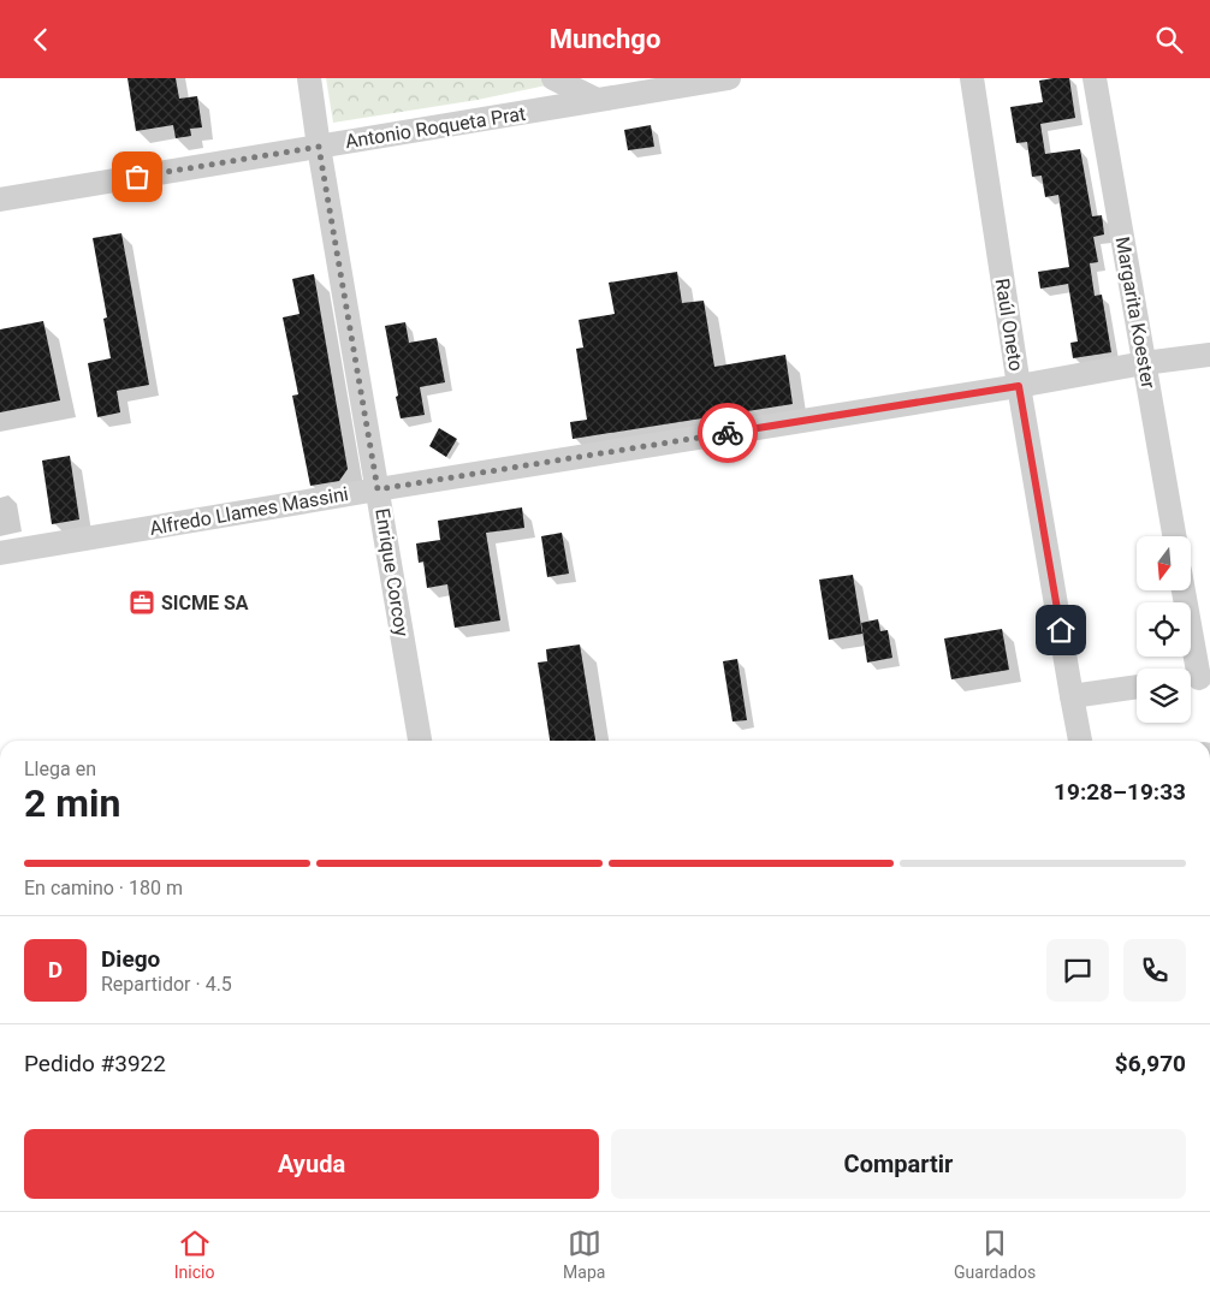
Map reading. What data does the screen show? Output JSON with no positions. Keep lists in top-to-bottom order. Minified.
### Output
{"streets":{"street":["Antonio Roqueta Prat","Margarita Koester","Raúl Oneto","Alfredo Llames Massini","Enrique Corcoy"]},"crossings":[["Antonio Roqueta Prat","Enrique Corcoy"],["Margarita Koester","Alfredo Llames Massini"],["Raúl Oneto","Alfredo Llames Massini"],["Alfredo Llames Massini","Enrique Corcoy"]],"places":{"office":["SICME SA"]},"north":"bottom","page":{"header":"Munchgo","heading":["2 min","Llega en","19:28–19:33"],"panel":["Diego","Repartidor · 4.5","Pedido #3922","$6,970"],"bar":"En camino · 180 m","round":"D","buttons":["Ayuda","Compartir"],"tabs":["Inicio","Mapa","Guardados"]}}
